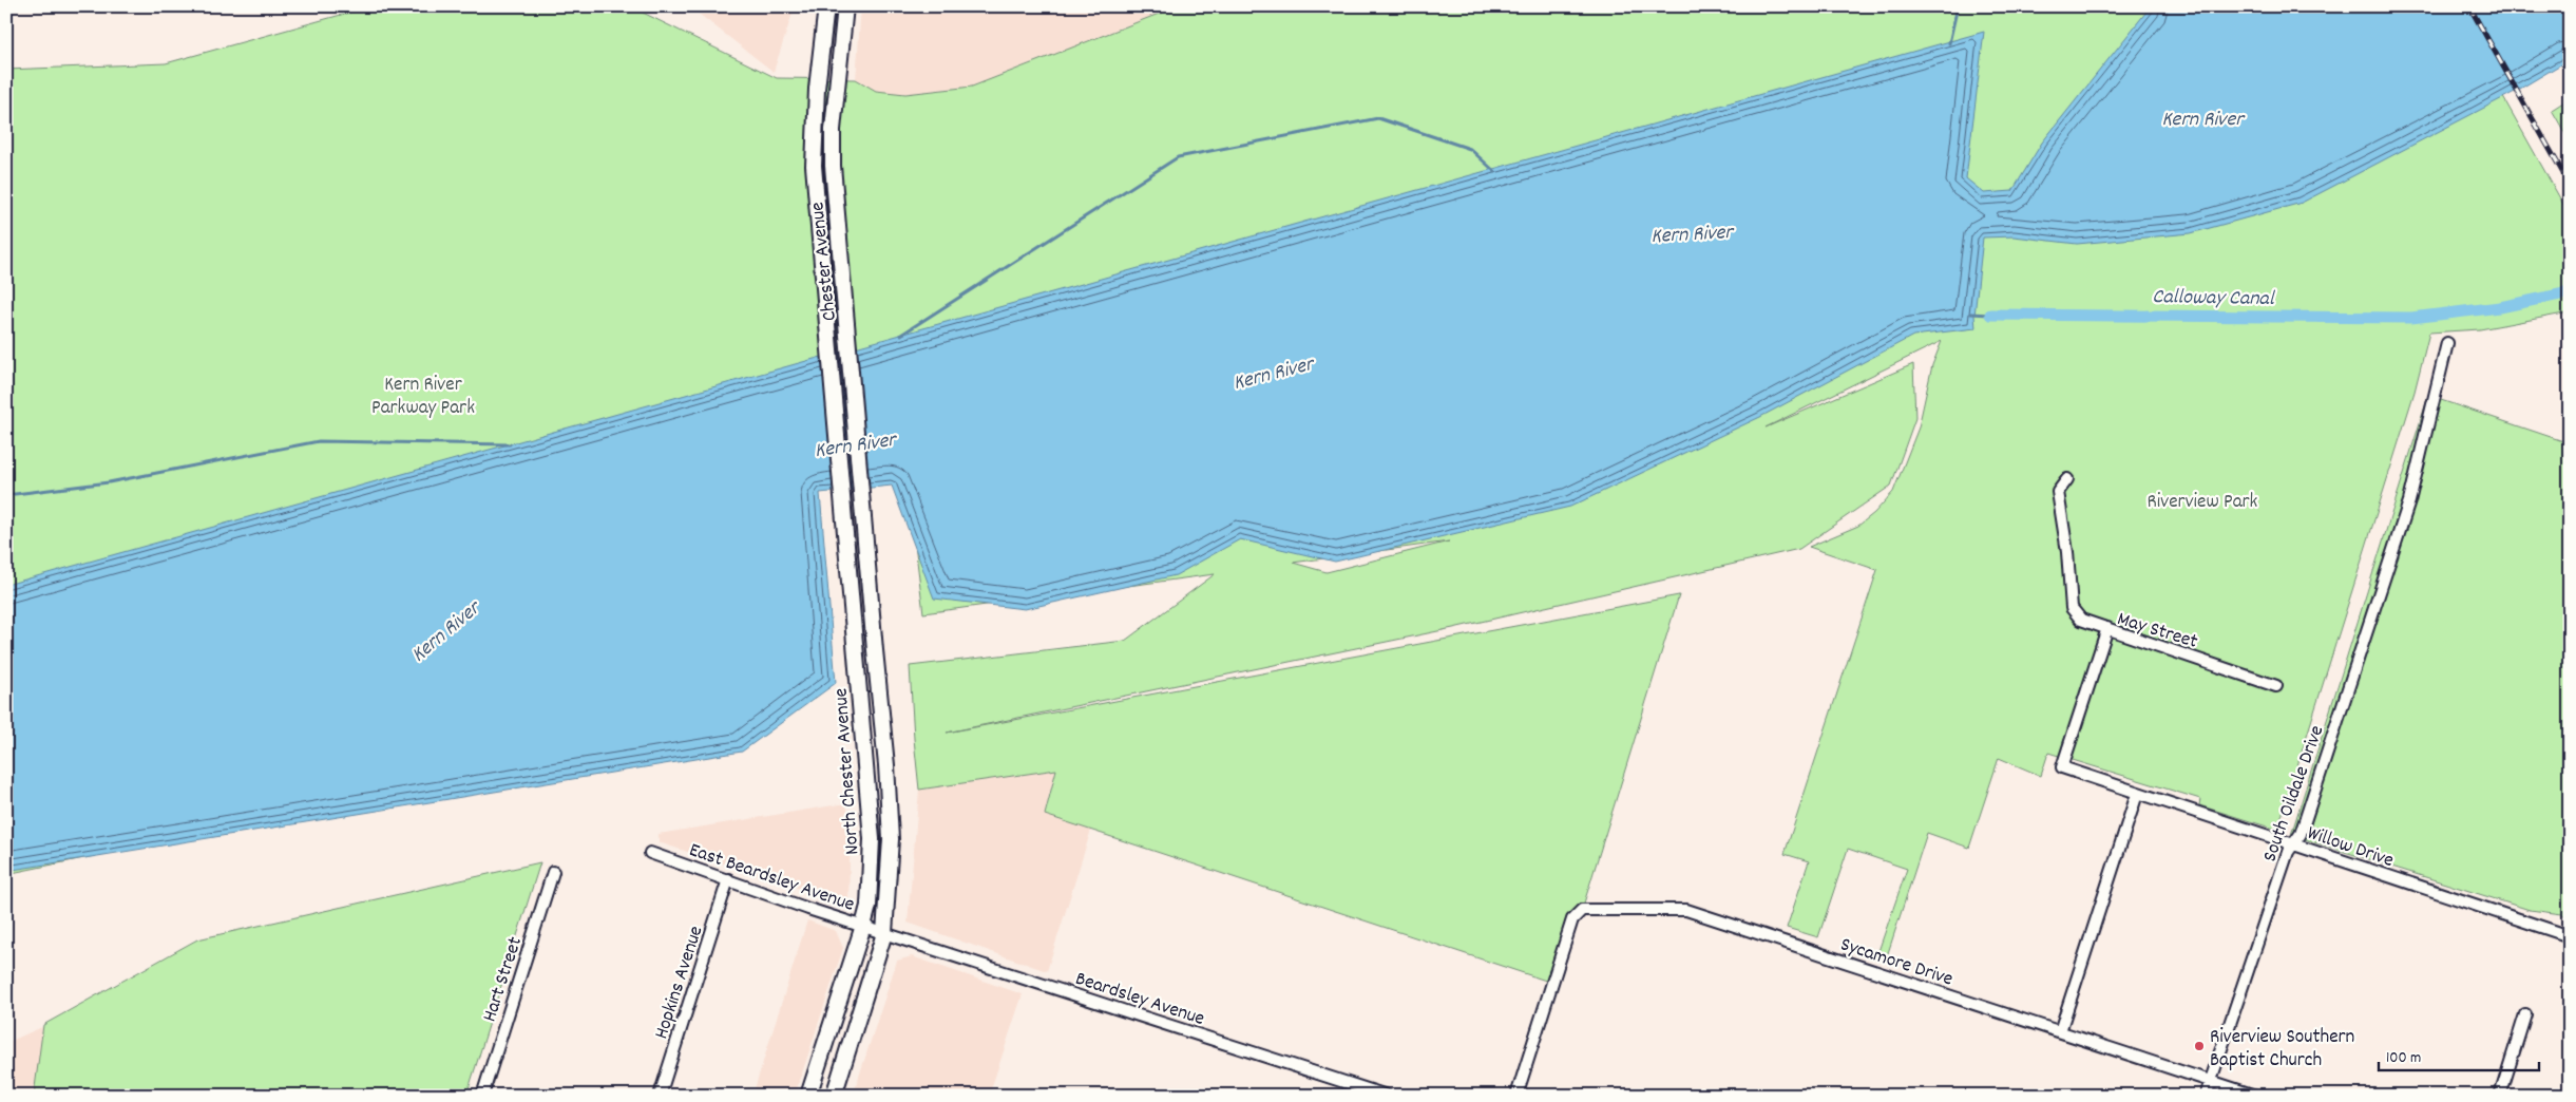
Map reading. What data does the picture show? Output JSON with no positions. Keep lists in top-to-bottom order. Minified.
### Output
{"streets":{"main road":["Chester Avenue","North Chester Avenue"],"street":["May Street","South Oildale Drive","Willow Drive","East Beardsley Avenue","Sycamore Drive","Hart Street","Hopkins Avenue","Beardsley Avenue"]},"crossings":[["Chester Avenue","North Chester Avenue"],["May Street","Willow Drive"],["North Chester Avenue","East Beardsley Avenue"],["North Chester Avenue","Beardsley Avenue"],["South Oildale Drive","Willow Drive"],["South Oildale Drive","Sycamore Drive"],["East Beardsley Avenue","Hopkins Avenue"],["East Beardsley Avenue","Beardsley Avenue"]],"water":["Kern River","Calloway Canal"],"parks":["Kern River Parkway Park","Riverview Park"],"places":["Riverview Southern Baptist Church"],"scale_bar":"100 m"}
